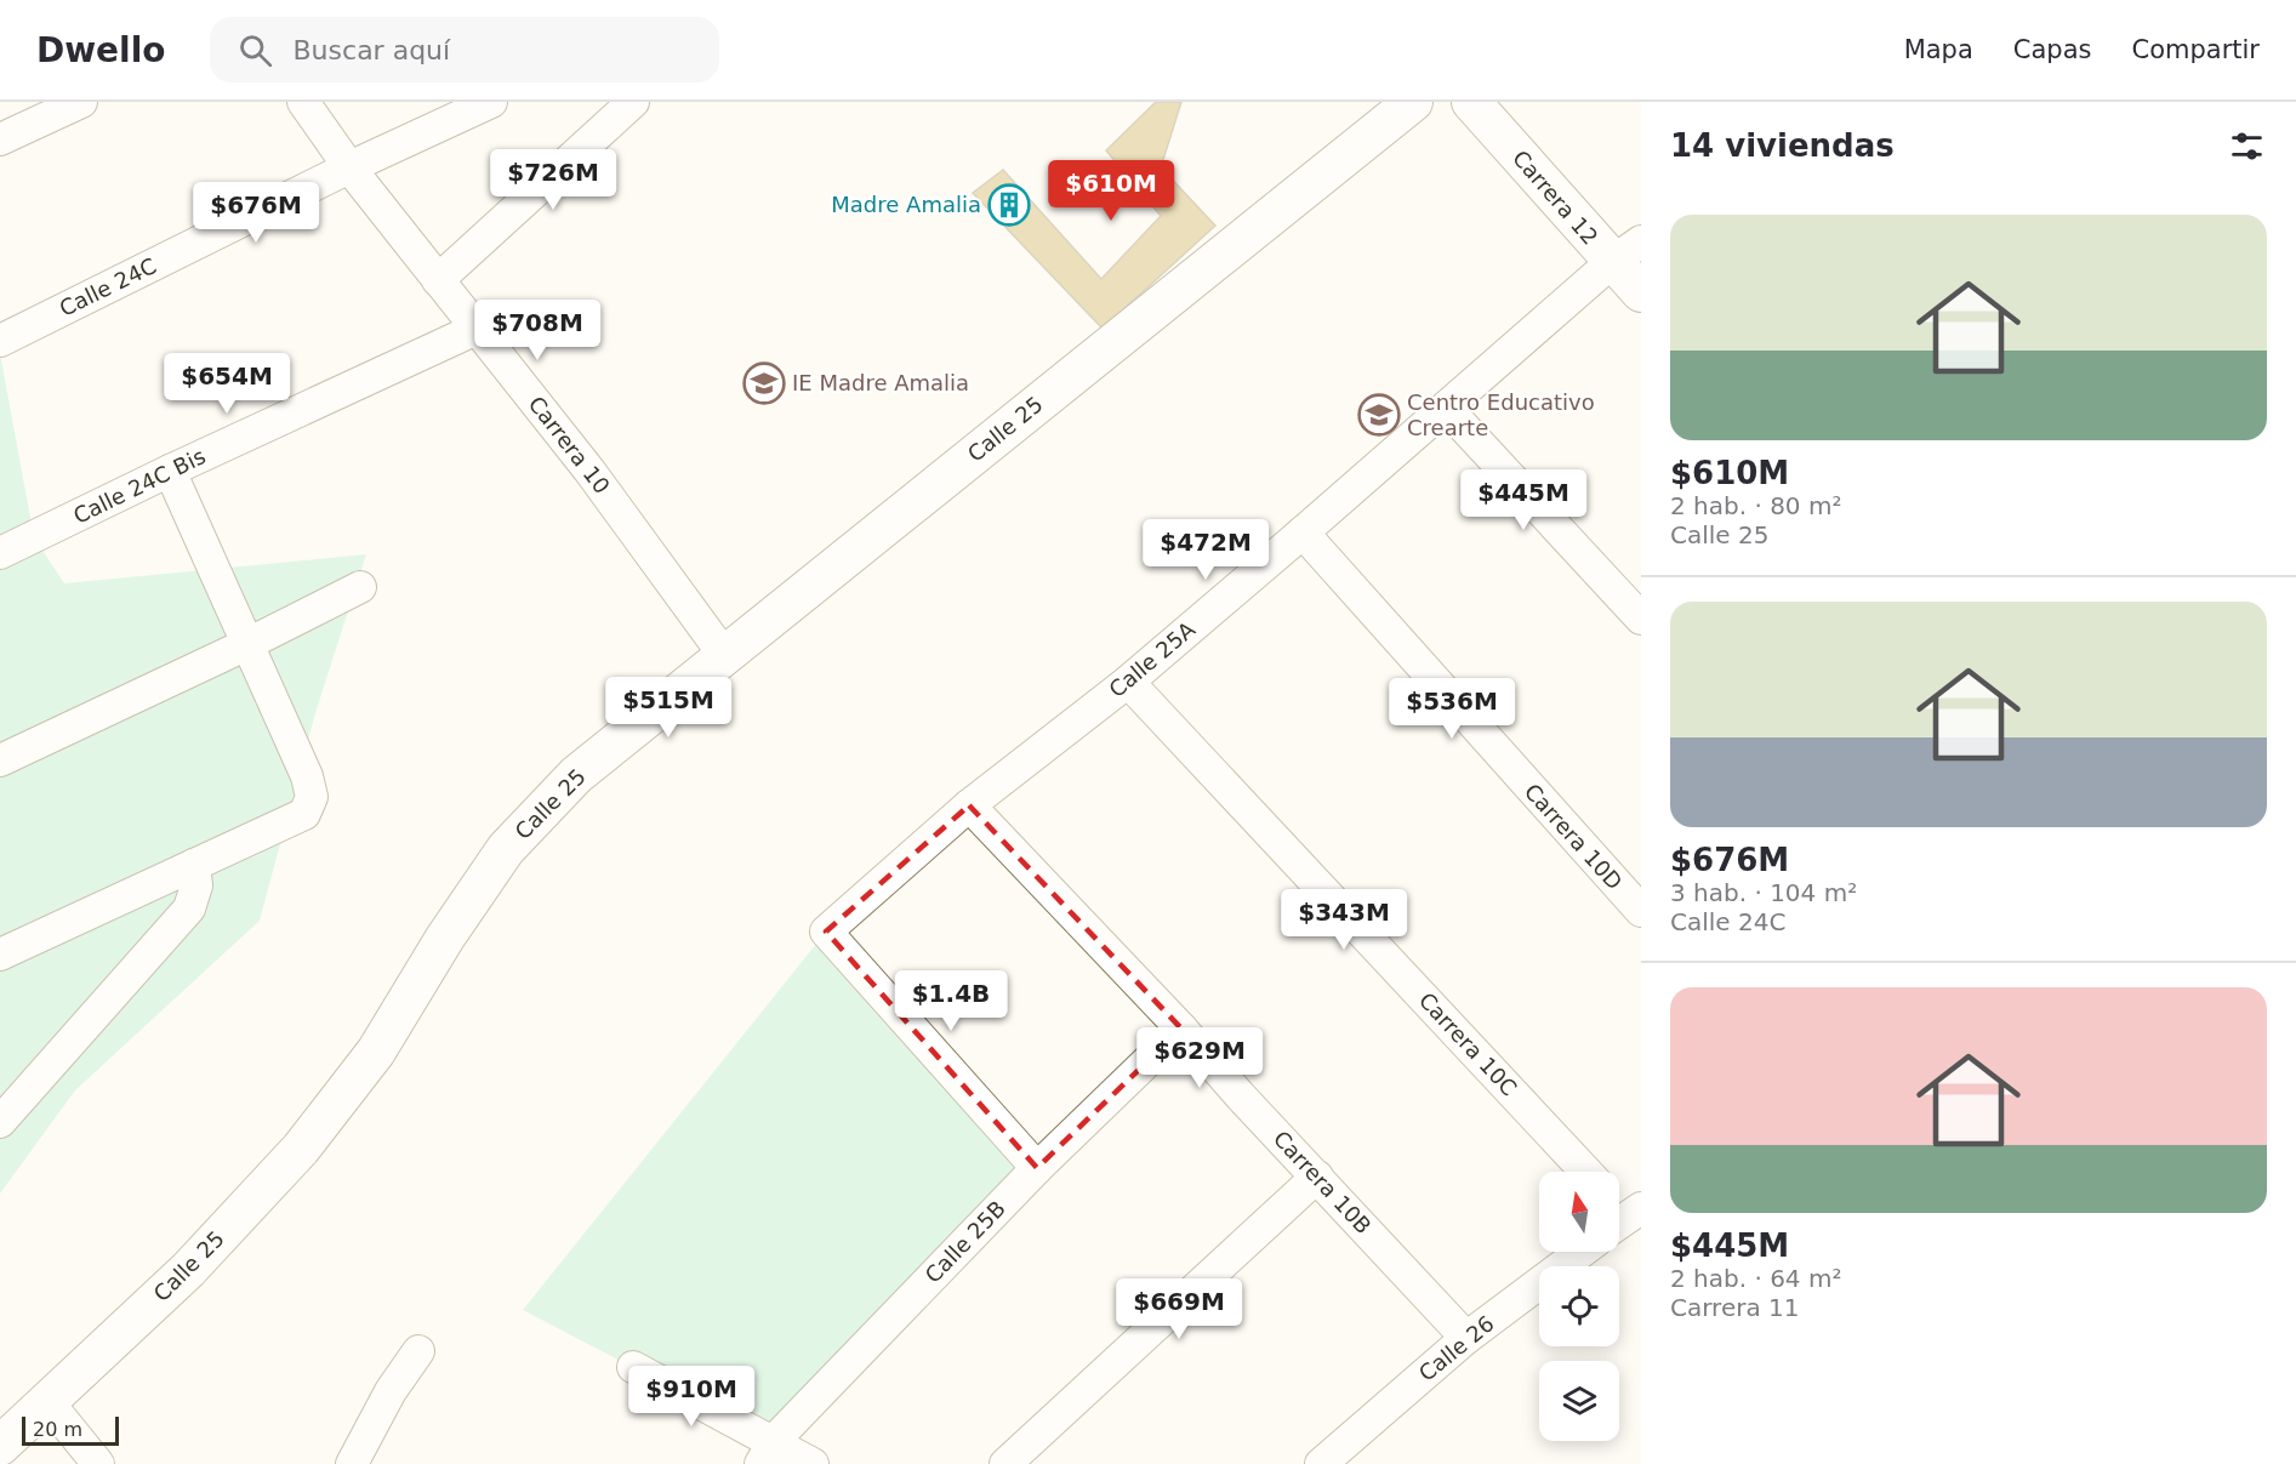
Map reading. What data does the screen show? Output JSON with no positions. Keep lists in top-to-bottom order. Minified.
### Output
{"streets":{"street":["Carrera 12","Calle 24C","Calle 25","Carrera 10","Calle 24C Bis","Calle 25A","Carrera 10D","Carrera 10C","Carrera 10B","Calle 25B","Calle 26"]},"crossings":[["Carrera 12","Calle 25A"],["Calle 24C","Carrera 10"],["Calle 25","Carrera 10"],["Carrera 10","Calle 24C Bis"],["Calle 25A","Carrera 10D"],["Calle 25A","Carrera 10C"],["Calle 25A","Carrera 10B"],["Calle 25A","Calle 25B"],["Carrera 10B","Calle 25B"],["Carrera 10B","Calle 26"]],"places":{"building":["Madre Amalia"],"school or university":["IE Madre Amalia","Centro Educativo Crearte"]},"scale_bar":"20 m","north":"top","page":{"header":"Dwello","search":"Buscar aquí","nav":["Mapa","Capas","Compartir"],"heading":"14 viviendas","price":["$726M","$610M","$676M","$708M","$654M","$445M","$472M","$515M","$536M","$343M","$1.4B","$629M","$669M","$910M"],"list":[{"name":"$610M","note":"2 hab. · 80 m² · Calle 25"},{"name":"$676M","note":"3 hab. · 104 m² · Calle 24C"},{"name":"$445M","note":"2 hab. · 64 m² · Carrera 11"}],"scale":"20 m"}}
